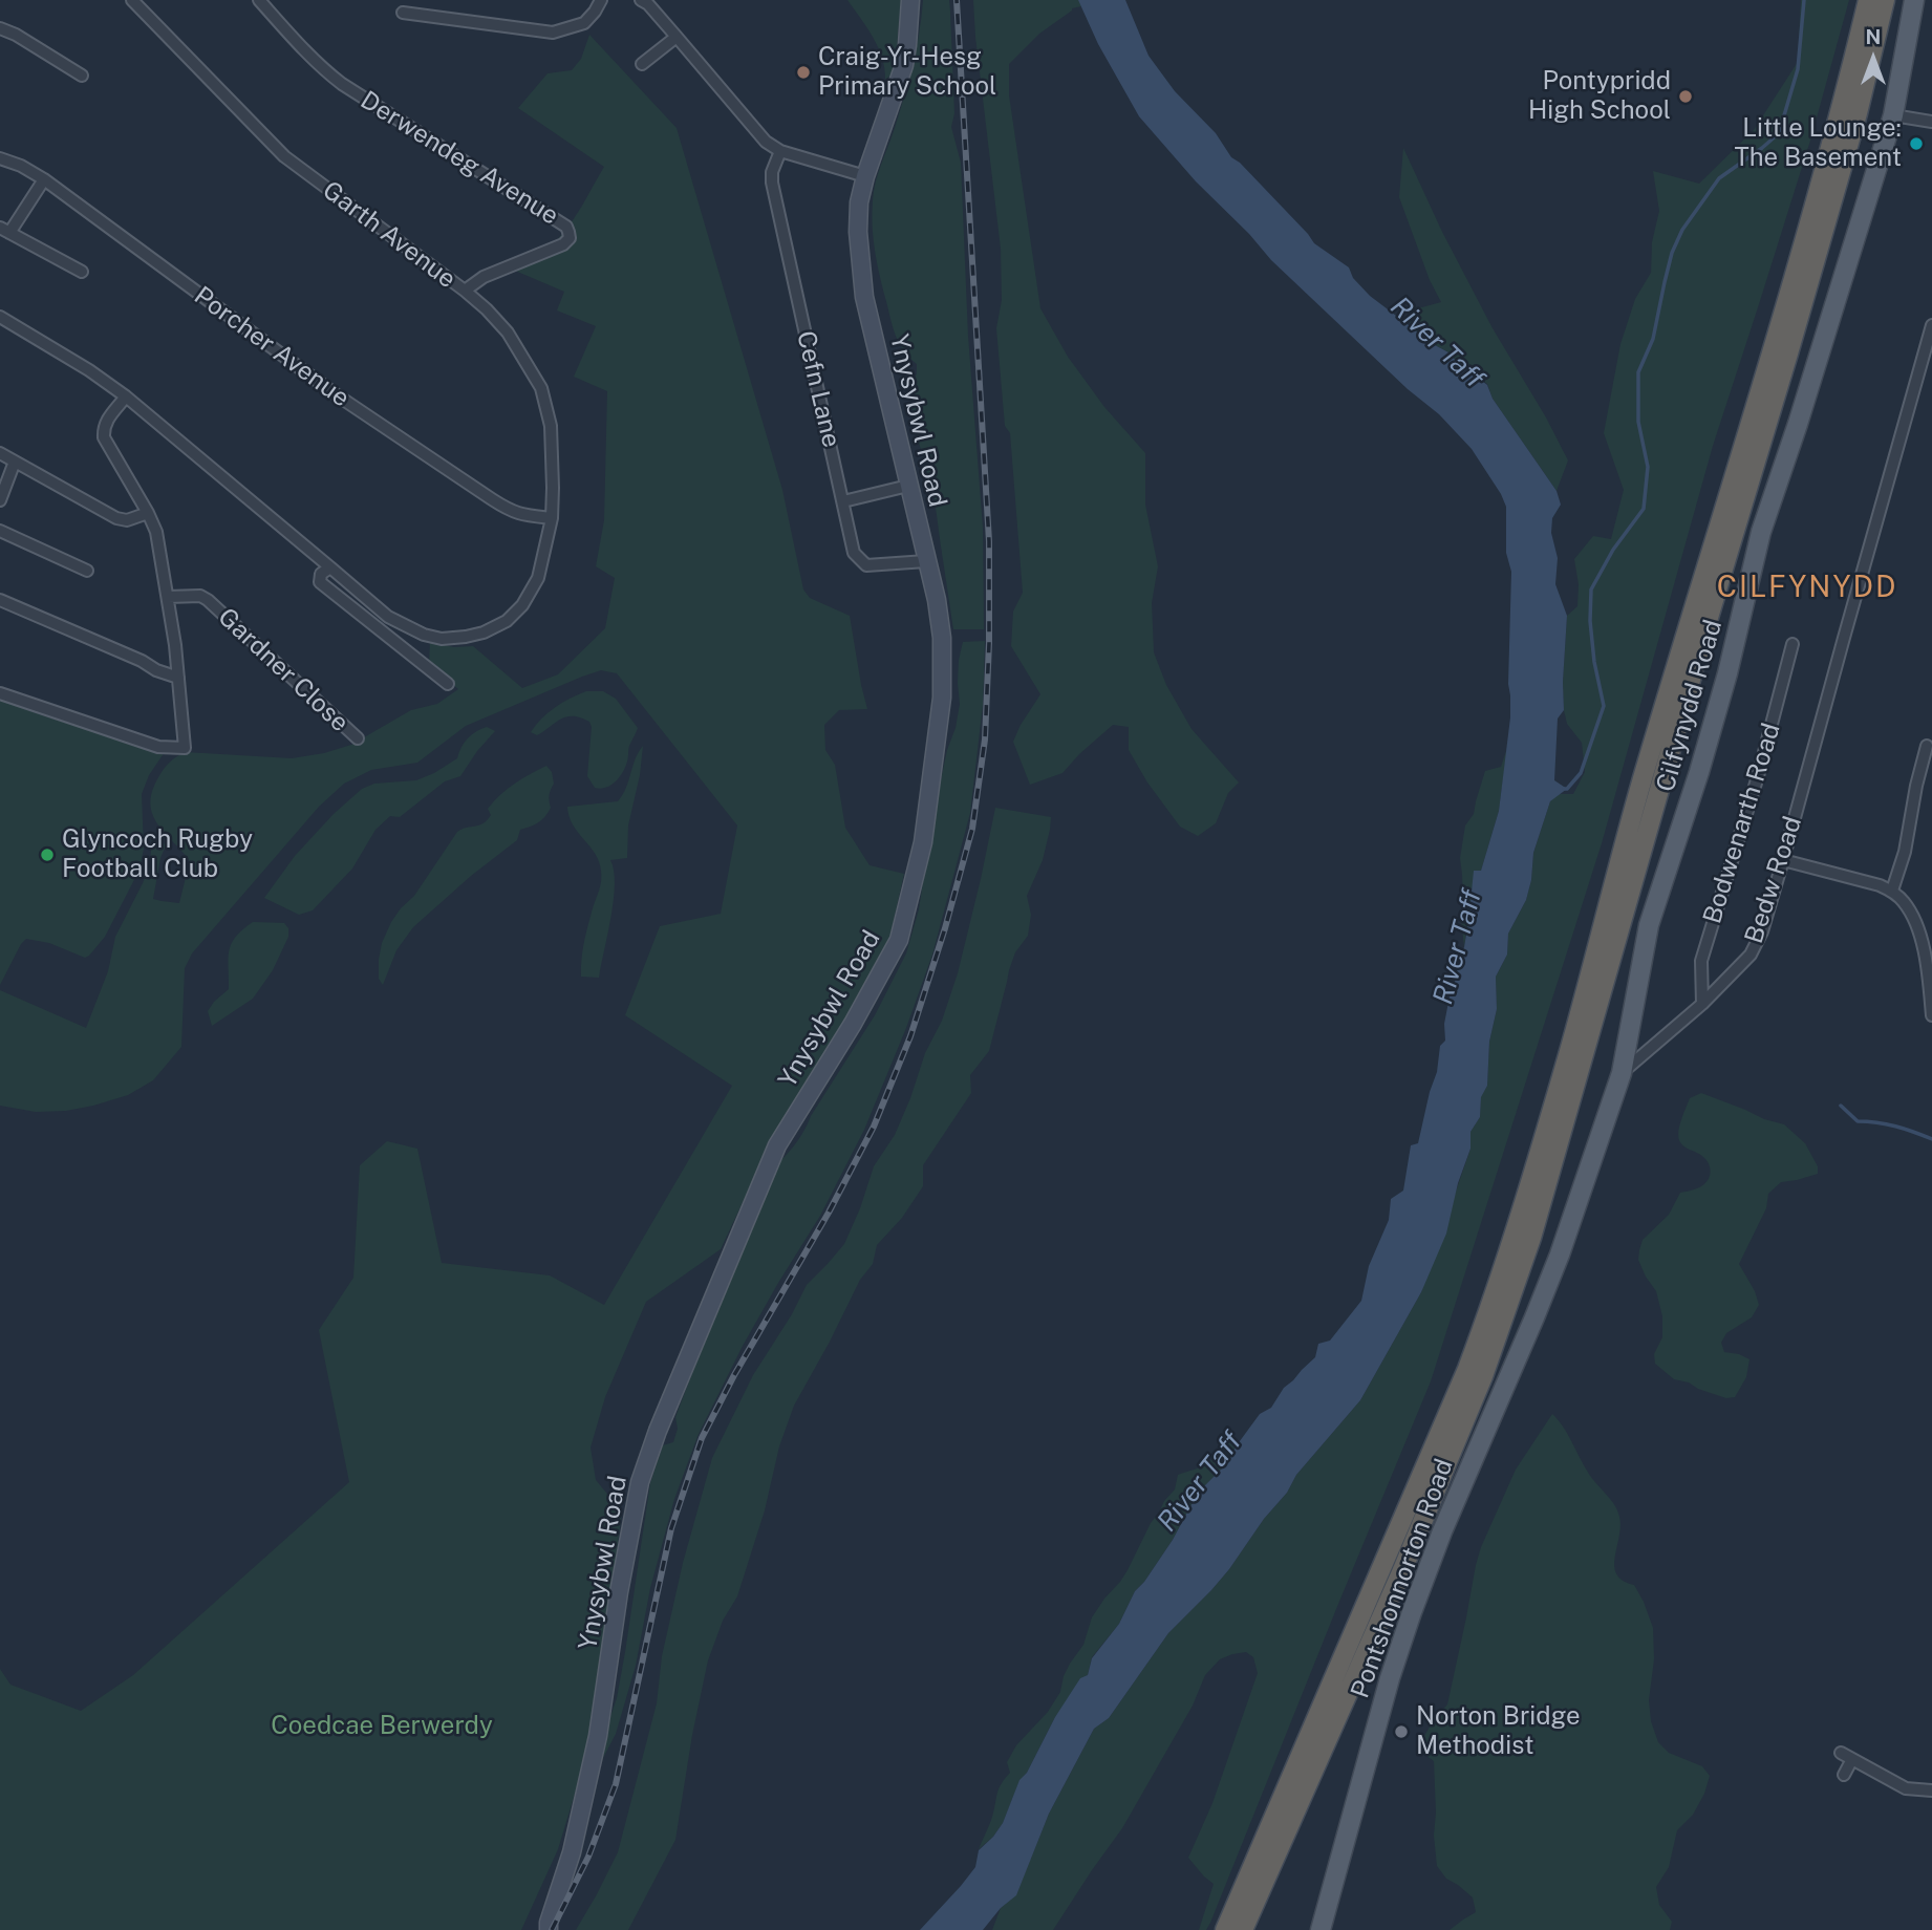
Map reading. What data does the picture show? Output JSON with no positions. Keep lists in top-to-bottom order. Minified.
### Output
{"streets":{"main road":["Ynysybwl Road","Cilfynydd Road","Pontshonnorton Road"],"street":["Derwendeg Avenue","Garth Avenue","Porcher Avenue","Cefn Lane","Gardner Close","Bodwenarth Road","Bedw Road"]},"crossings":[["Derwendeg Avenue","Garth Avenue"],["Garth Avenue","Porcher Avenue"],["Cefn Lane","Ynysybwl Road"],["Cilfynydd Road","Bedw Road"],["Cilfynydd Road","Pontshonnorton Road"],["Bodwenarth Road","Bedw Road"]],"districts":["CILFYNYDD"],"water":["River Taff"],"parks":["Coedcae Berwerdy"],"places":["Craig-Yr-Hesg Primary School","Pontypridd High School","Little Lounge: The Basement","Glyncoch Rugby Football Club","Norton Bridge Methodist"],"north":"top"}
